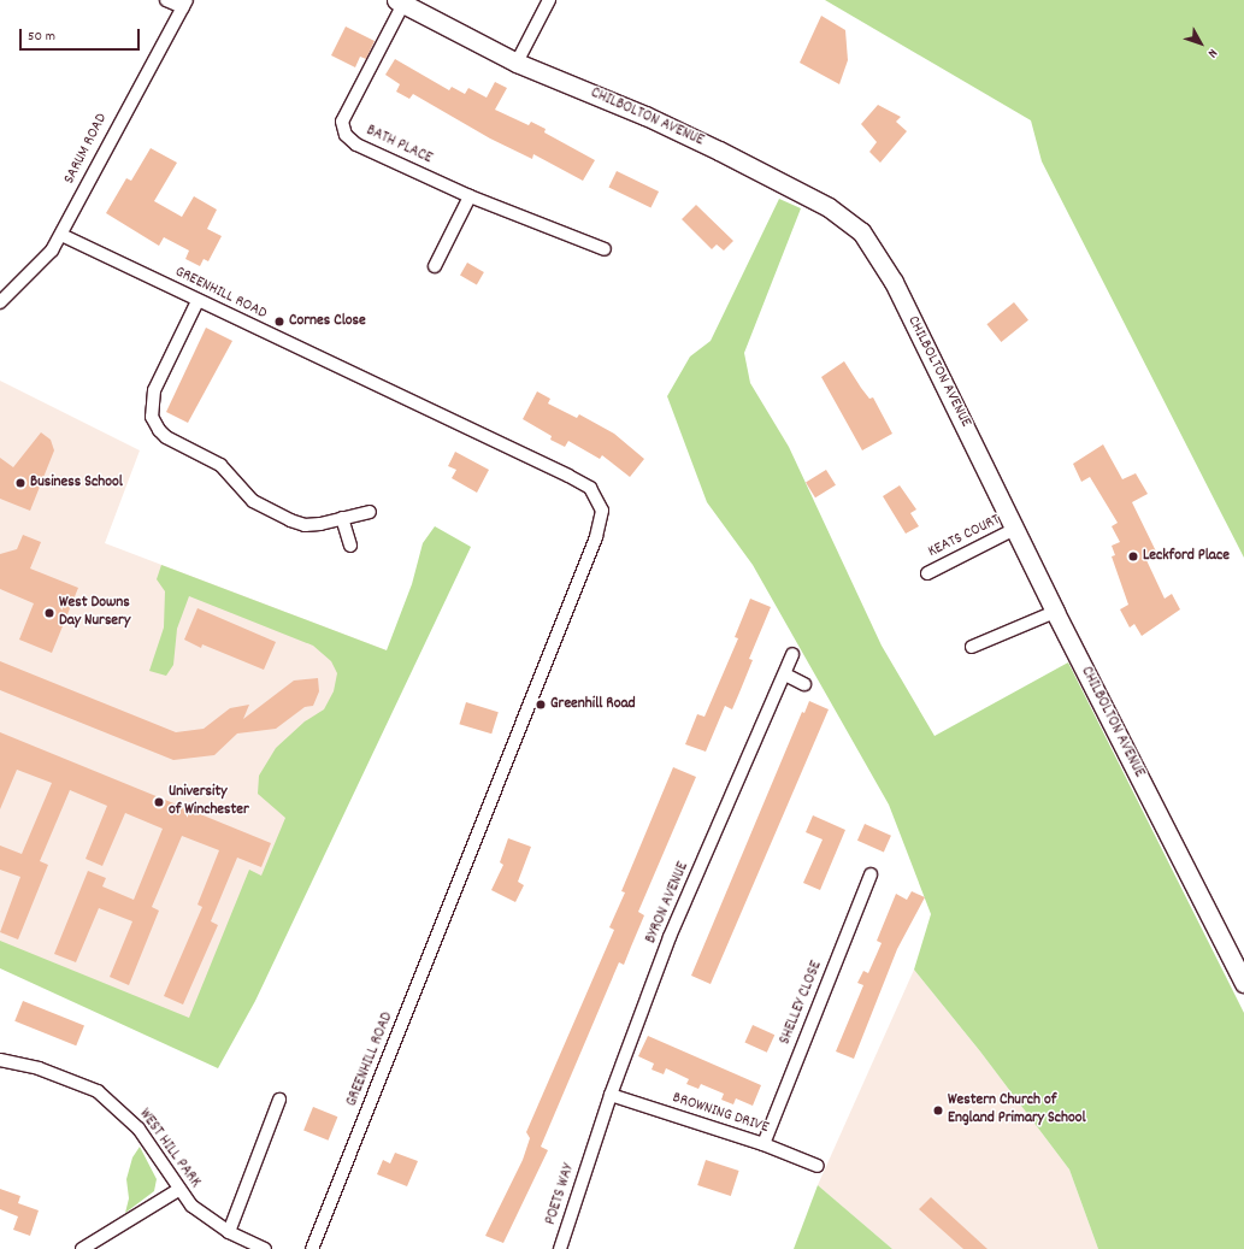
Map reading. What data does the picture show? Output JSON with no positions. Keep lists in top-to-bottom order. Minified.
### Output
{"streets":{"main road":["CHILBOLTON AVENUE"],"street":["BATH PLACE","SARUM ROAD","GREENHILL ROAD","KEATS COURT","BYRON AVENUE","SHELLEY CLOSE","BROWNING DRIVE","WEST HILL PARK","POETS WAY"]},"crossings":[["CHILBOLTON AVENUE","BATH PLACE"],["CHILBOLTON AVENUE","KEATS COURT"],["SARUM ROAD","GREENHILL ROAD"],["BYRON AVENUE","BROWNING DRIVE"],["BYRON AVENUE","POETS WAY"],["SHELLEY CLOSE","BROWNING DRIVE"]],"places":["Cornes Close","Business School","Leckford Place","West Downs Day Nursery","Greenhill Road","University of Winchester","Western Church of England Primary School"],"scale_bar":"50 m","north":"bottom right"}
